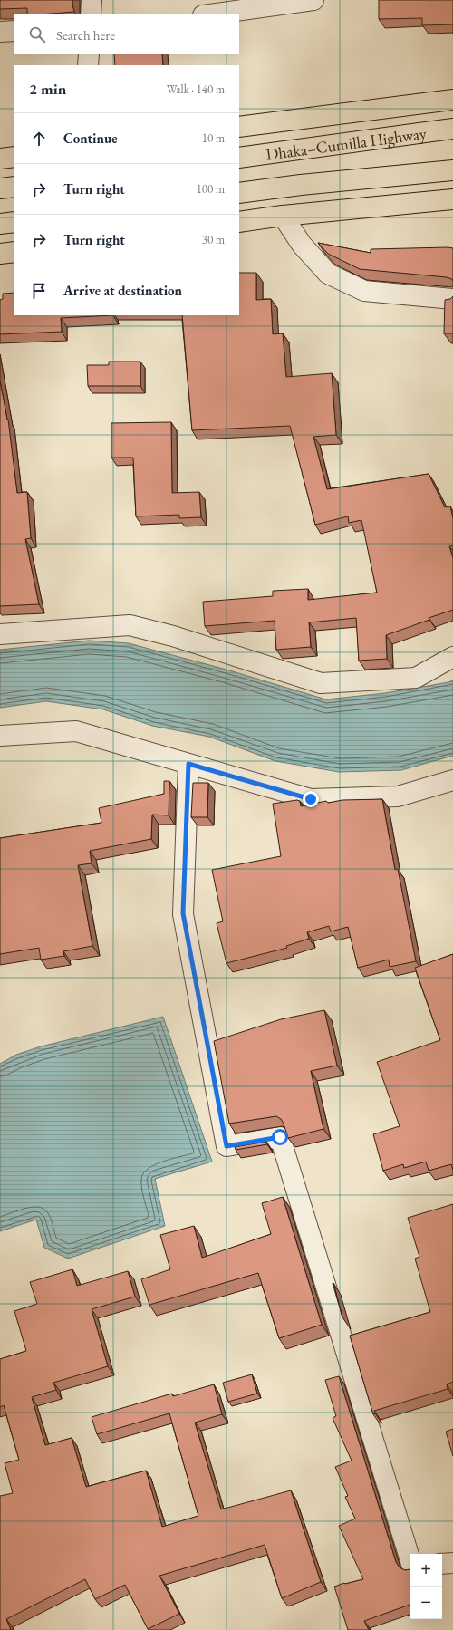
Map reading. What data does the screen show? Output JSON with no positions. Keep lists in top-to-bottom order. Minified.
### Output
{"streets":{"highway":["Dhaka–Cumilla Highway"]},"page":{"search":"Search here","heading":["2 min","Walk · 140 m"],"list":[["Continue","10 m"],["Turn right","100 m"],["Turn right","30 m"],"Arrive at destination"],"map_buttons":["+","−"]}}
